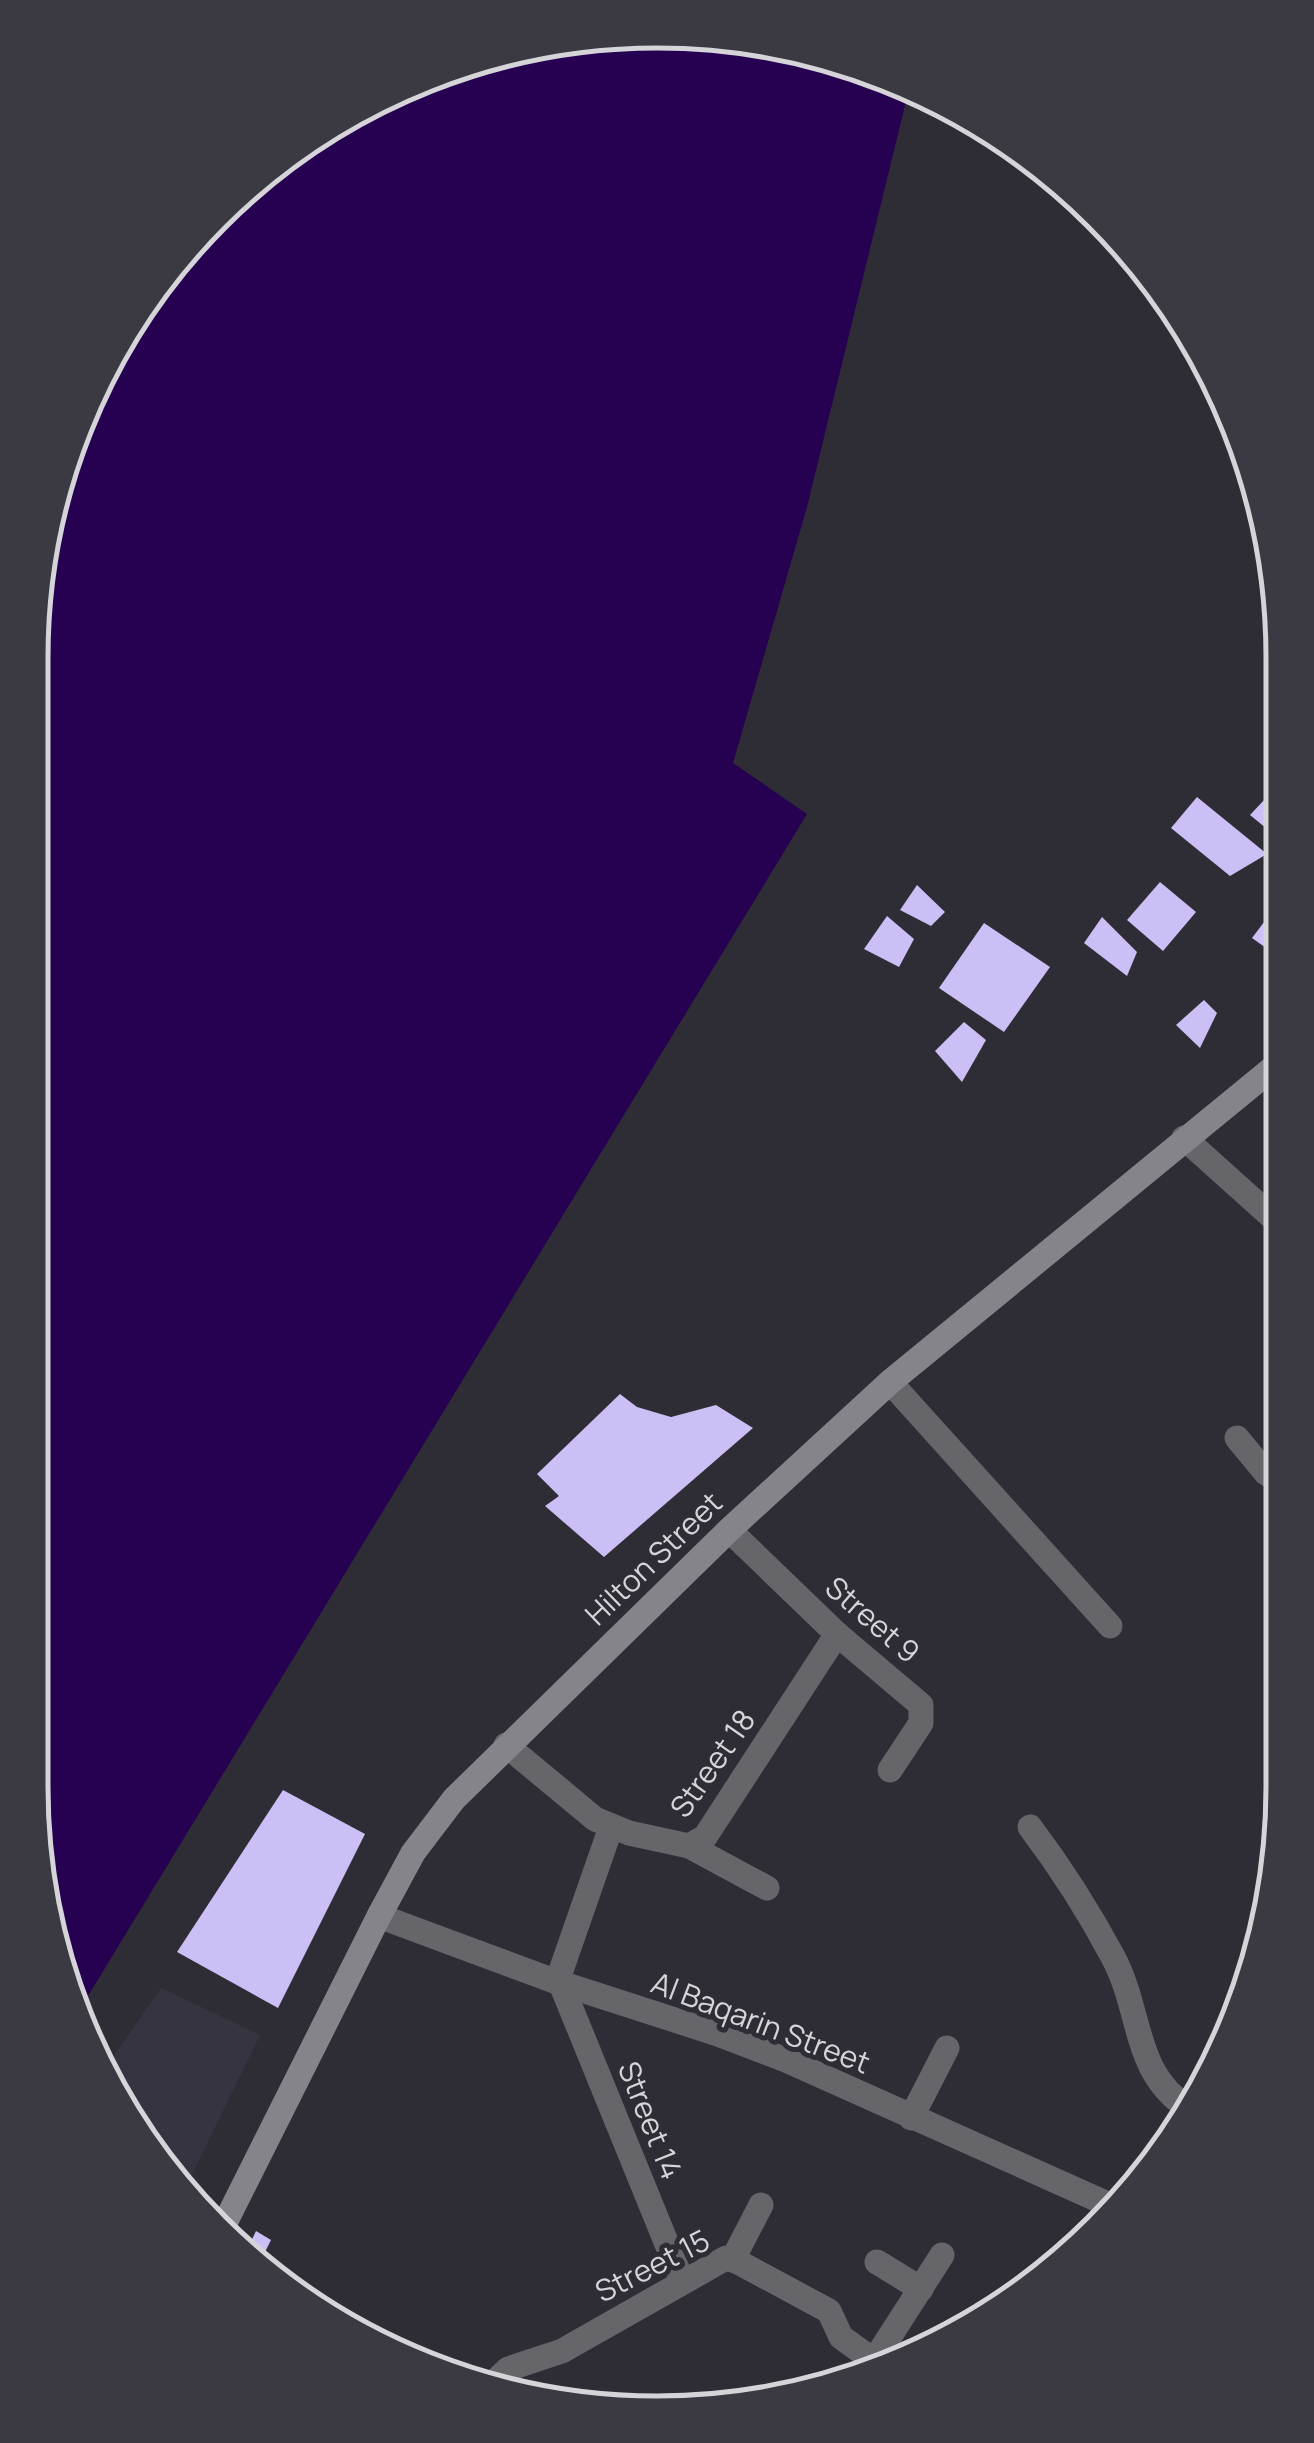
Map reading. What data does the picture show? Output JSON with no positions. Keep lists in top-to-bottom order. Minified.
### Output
{"streets":{"main road":["Hilton Street"],"street":["Street 9","Street 18","Al Baqarin Street","Street 14","Street 15"]},"crossings":[["Hilton Street","Street 9"],["Hilton Street","Street 18"],["Hilton Street","Al Baqarin Street"],["Street 9","Street 18"],["Al Baqarin Street","Street 14"],["Street 14","Street 15"]]}
